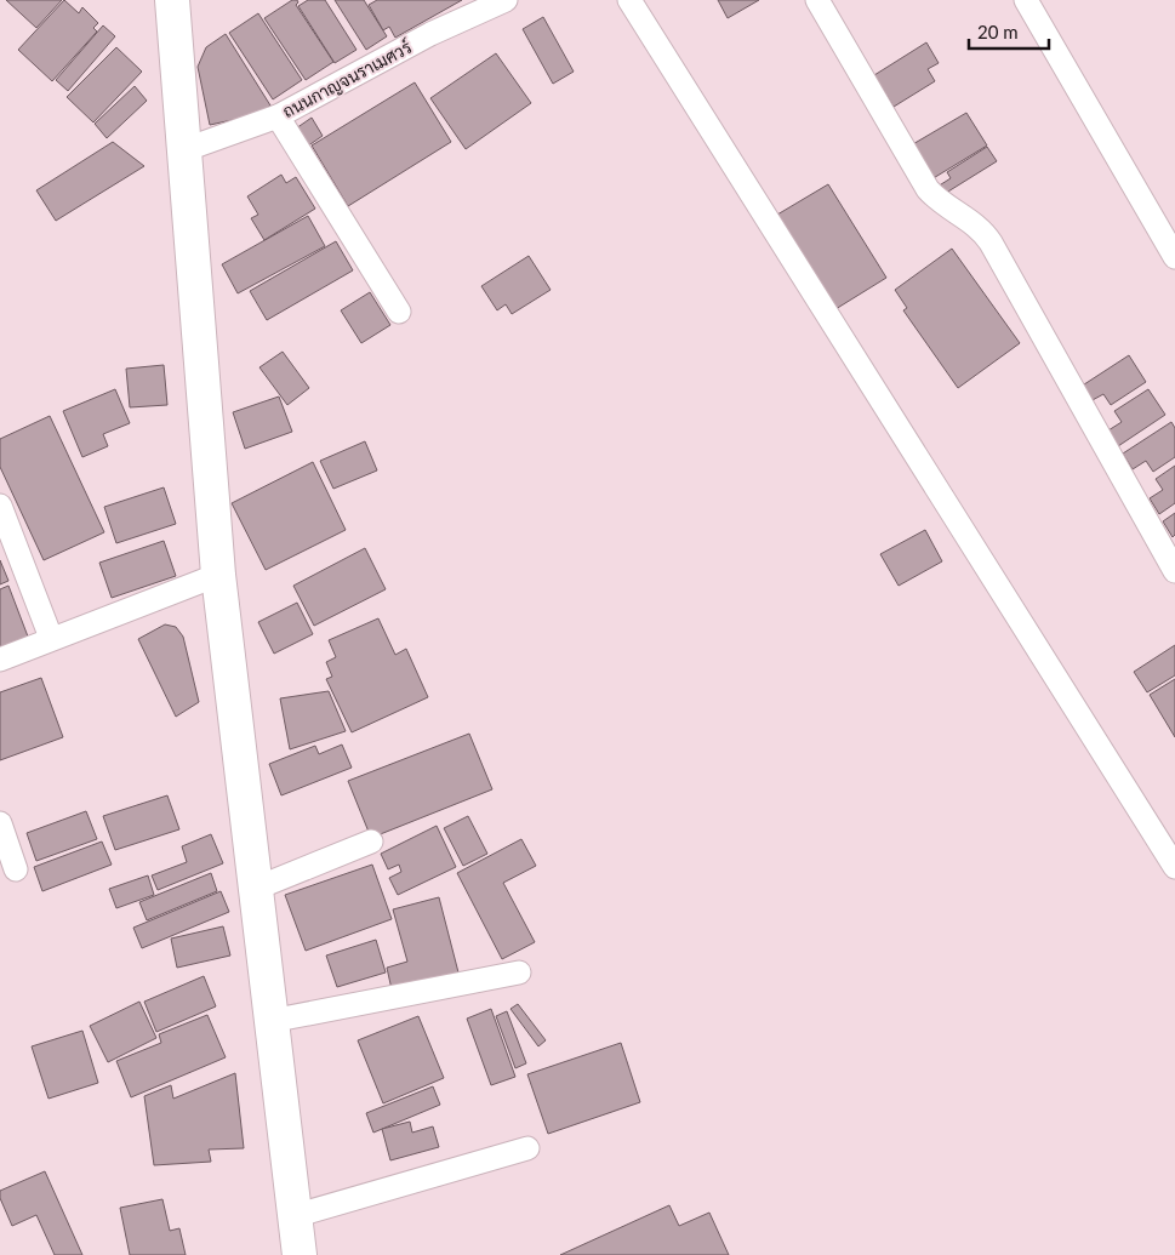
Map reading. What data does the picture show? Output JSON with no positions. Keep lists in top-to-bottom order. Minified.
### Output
{"streets":{"street":["ถนนกาญจนราเมศวร์"]},"scale_bar":"20 m"}
